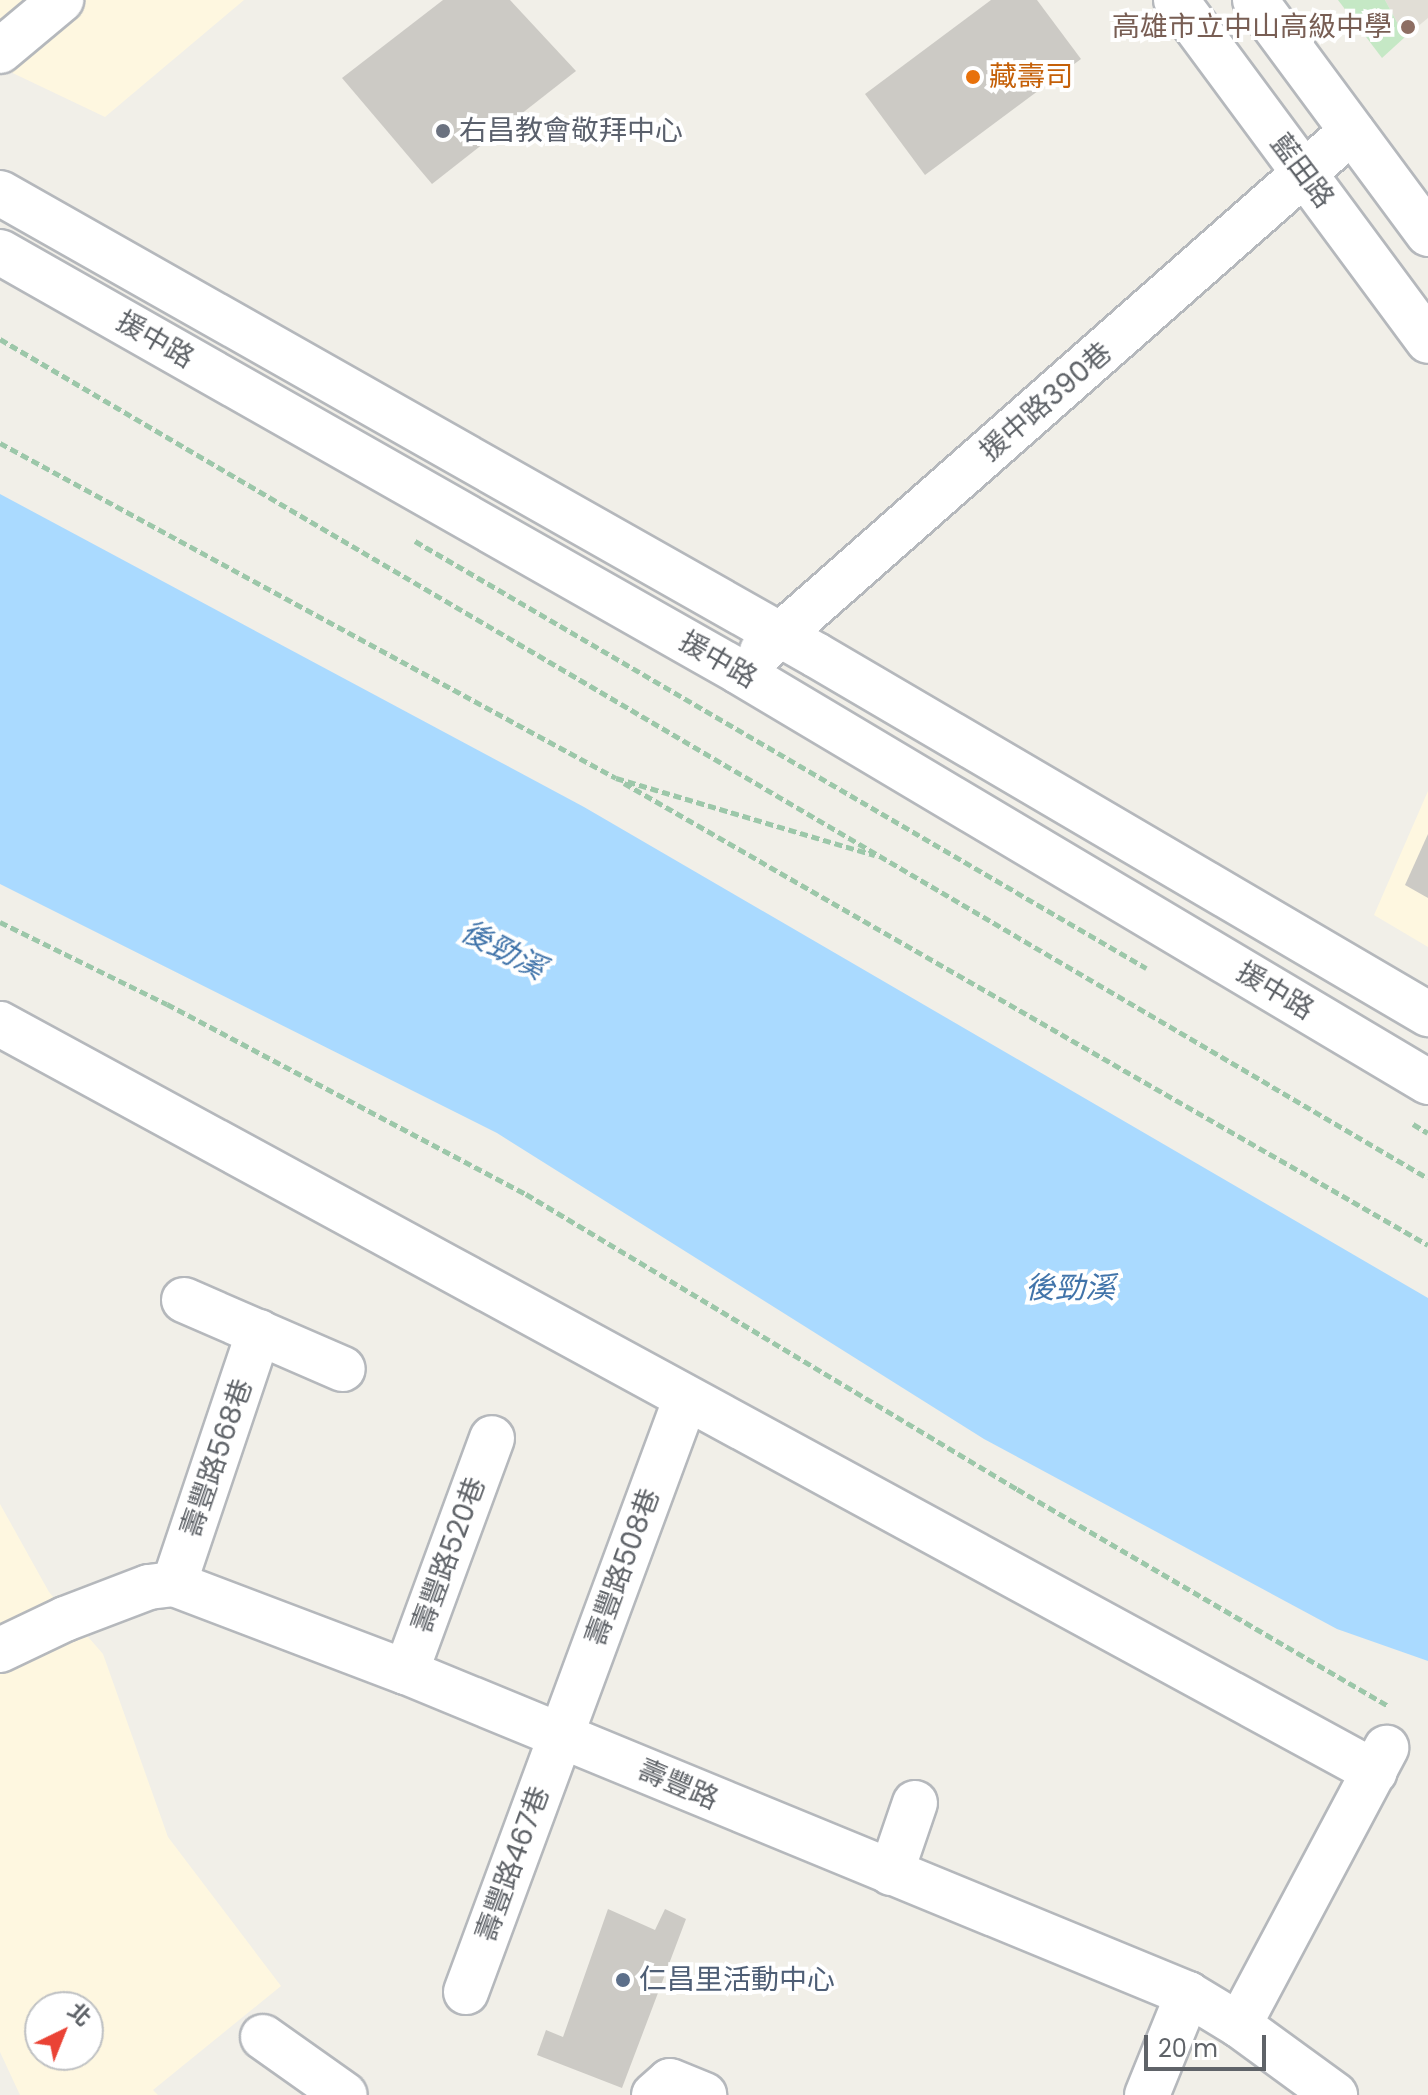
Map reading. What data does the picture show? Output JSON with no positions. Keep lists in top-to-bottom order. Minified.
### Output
{"streets":{"street":["藍田路","援中路","援中路390巷","壽豐路568巷","壽豐路520巷","壽豐路508巷","壽豐路","壽豐路467巷"]},"crossings":[["藍田路","援中路390巷"],["援中路","援中路390巷"],["壽豐路568巷","壽豐路"],["壽豐路520巷","壽豐路"],["壽豐路508巷","壽豐路"],["壽豐路508巷","壽豐路467巷"],["壽豐路","壽豐路467巷"]],"water":["後勁溪"],"places":["高雄市立中山高級中學","藏壽司","右昌教會敬拜中心","仁昌里活動中心"],"scale_bar":"20 m","north":"top right"}
